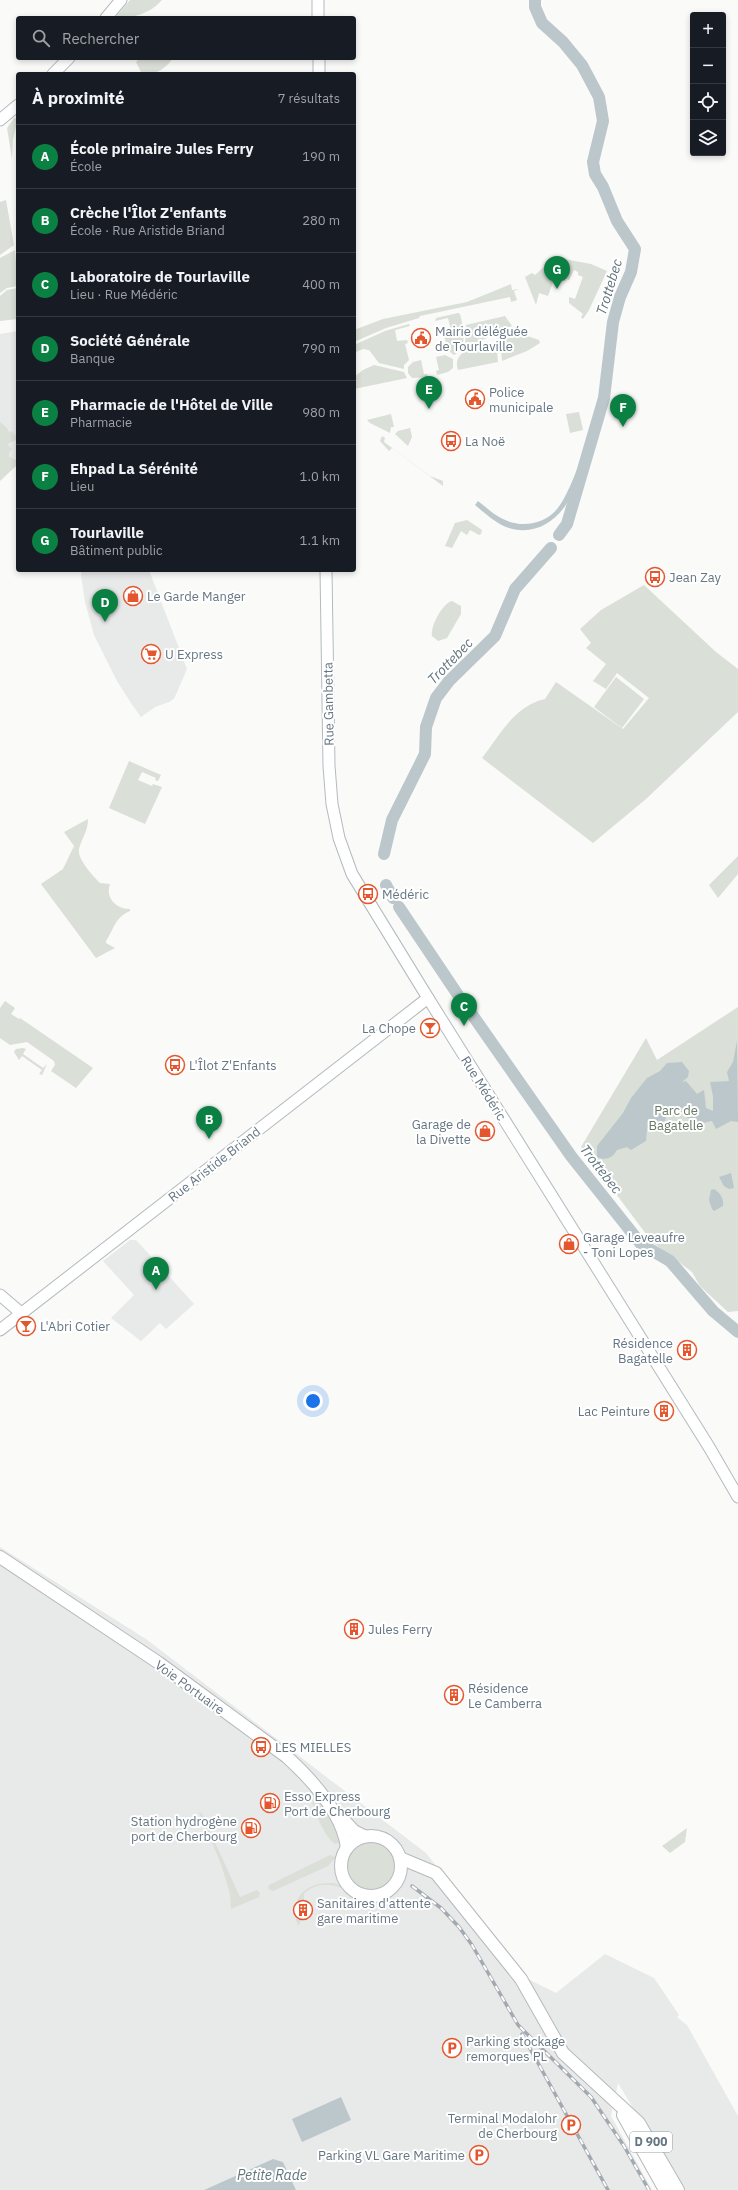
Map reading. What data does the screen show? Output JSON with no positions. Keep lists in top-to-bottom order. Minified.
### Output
{"streets":{"main road":["Rue Gambetta","Rue Médéric","Rue Aristide Briand","Voie Portuaire","D 900"]},"crossings":[["Rue Gambetta","Rue Médéric"],["Rue Médéric","Rue Aristide Briand"]],"water":["Trottebec","Petite Rade"],"parks":["Parc de Bagatelle"],"places":{"public building":["Mairie déléguée de Tourlaville","Police municipale"],"bus stop":["La Noë","Jean Zay","Médéric","L'Îlot Z'Enfants","LES MIELLES"],"shop":["Le Garde Manger","Garage de la Divette","Garage Leveaufre - Toni Lopes"],"supermarket":["U Express"],"bar":["La Chope","L'Abri Cotier"],"building":["Résidence Bagatelle","Lac Peinture","Jules Ferry","Résidence Le Camberra","Sanitaires d'attente gare maritime"],"fuel station":["Esso Express Port de Cherbourg","Station hydrogène port de Cherbourg"],"parking":["Parking stockage remorques PL","Terminal Modalohr de Cherbourg","Parking VL Gare Maritime"]},"page":{"map_buttons":["+","−"],"search":"Rechercher","heading":["À proximité","7 résultats"],"list":[{"mark":"A","name":"École primaire Jules Ferry","note":"École","value":"190 m"},{"mark":"B","name":"Crèche l'Îlot Z'enfants","note":"École · Rue Aristide Briand","value":"280 m"},{"mark":"C","name":"Laboratoire de Tourlaville","note":"Lieu · Rue Médéric","value":"400 m"},{"mark":"D","name":"Société Générale","note":"Banque","value":"790 m"},{"mark":"E","name":"Pharmacie de l'Hôtel de Ville","note":"Pharmacie","value":"980 m"},{"mark":"F","name":"Ehpad La Sérénité","note":"Lieu","value":"1.0 km"},{"mark":"G","name":"Tourlaville","note":"Bâtiment public","value":"1.1 km"}],"pins":["G","E","F","D","C","B","A"]}}
